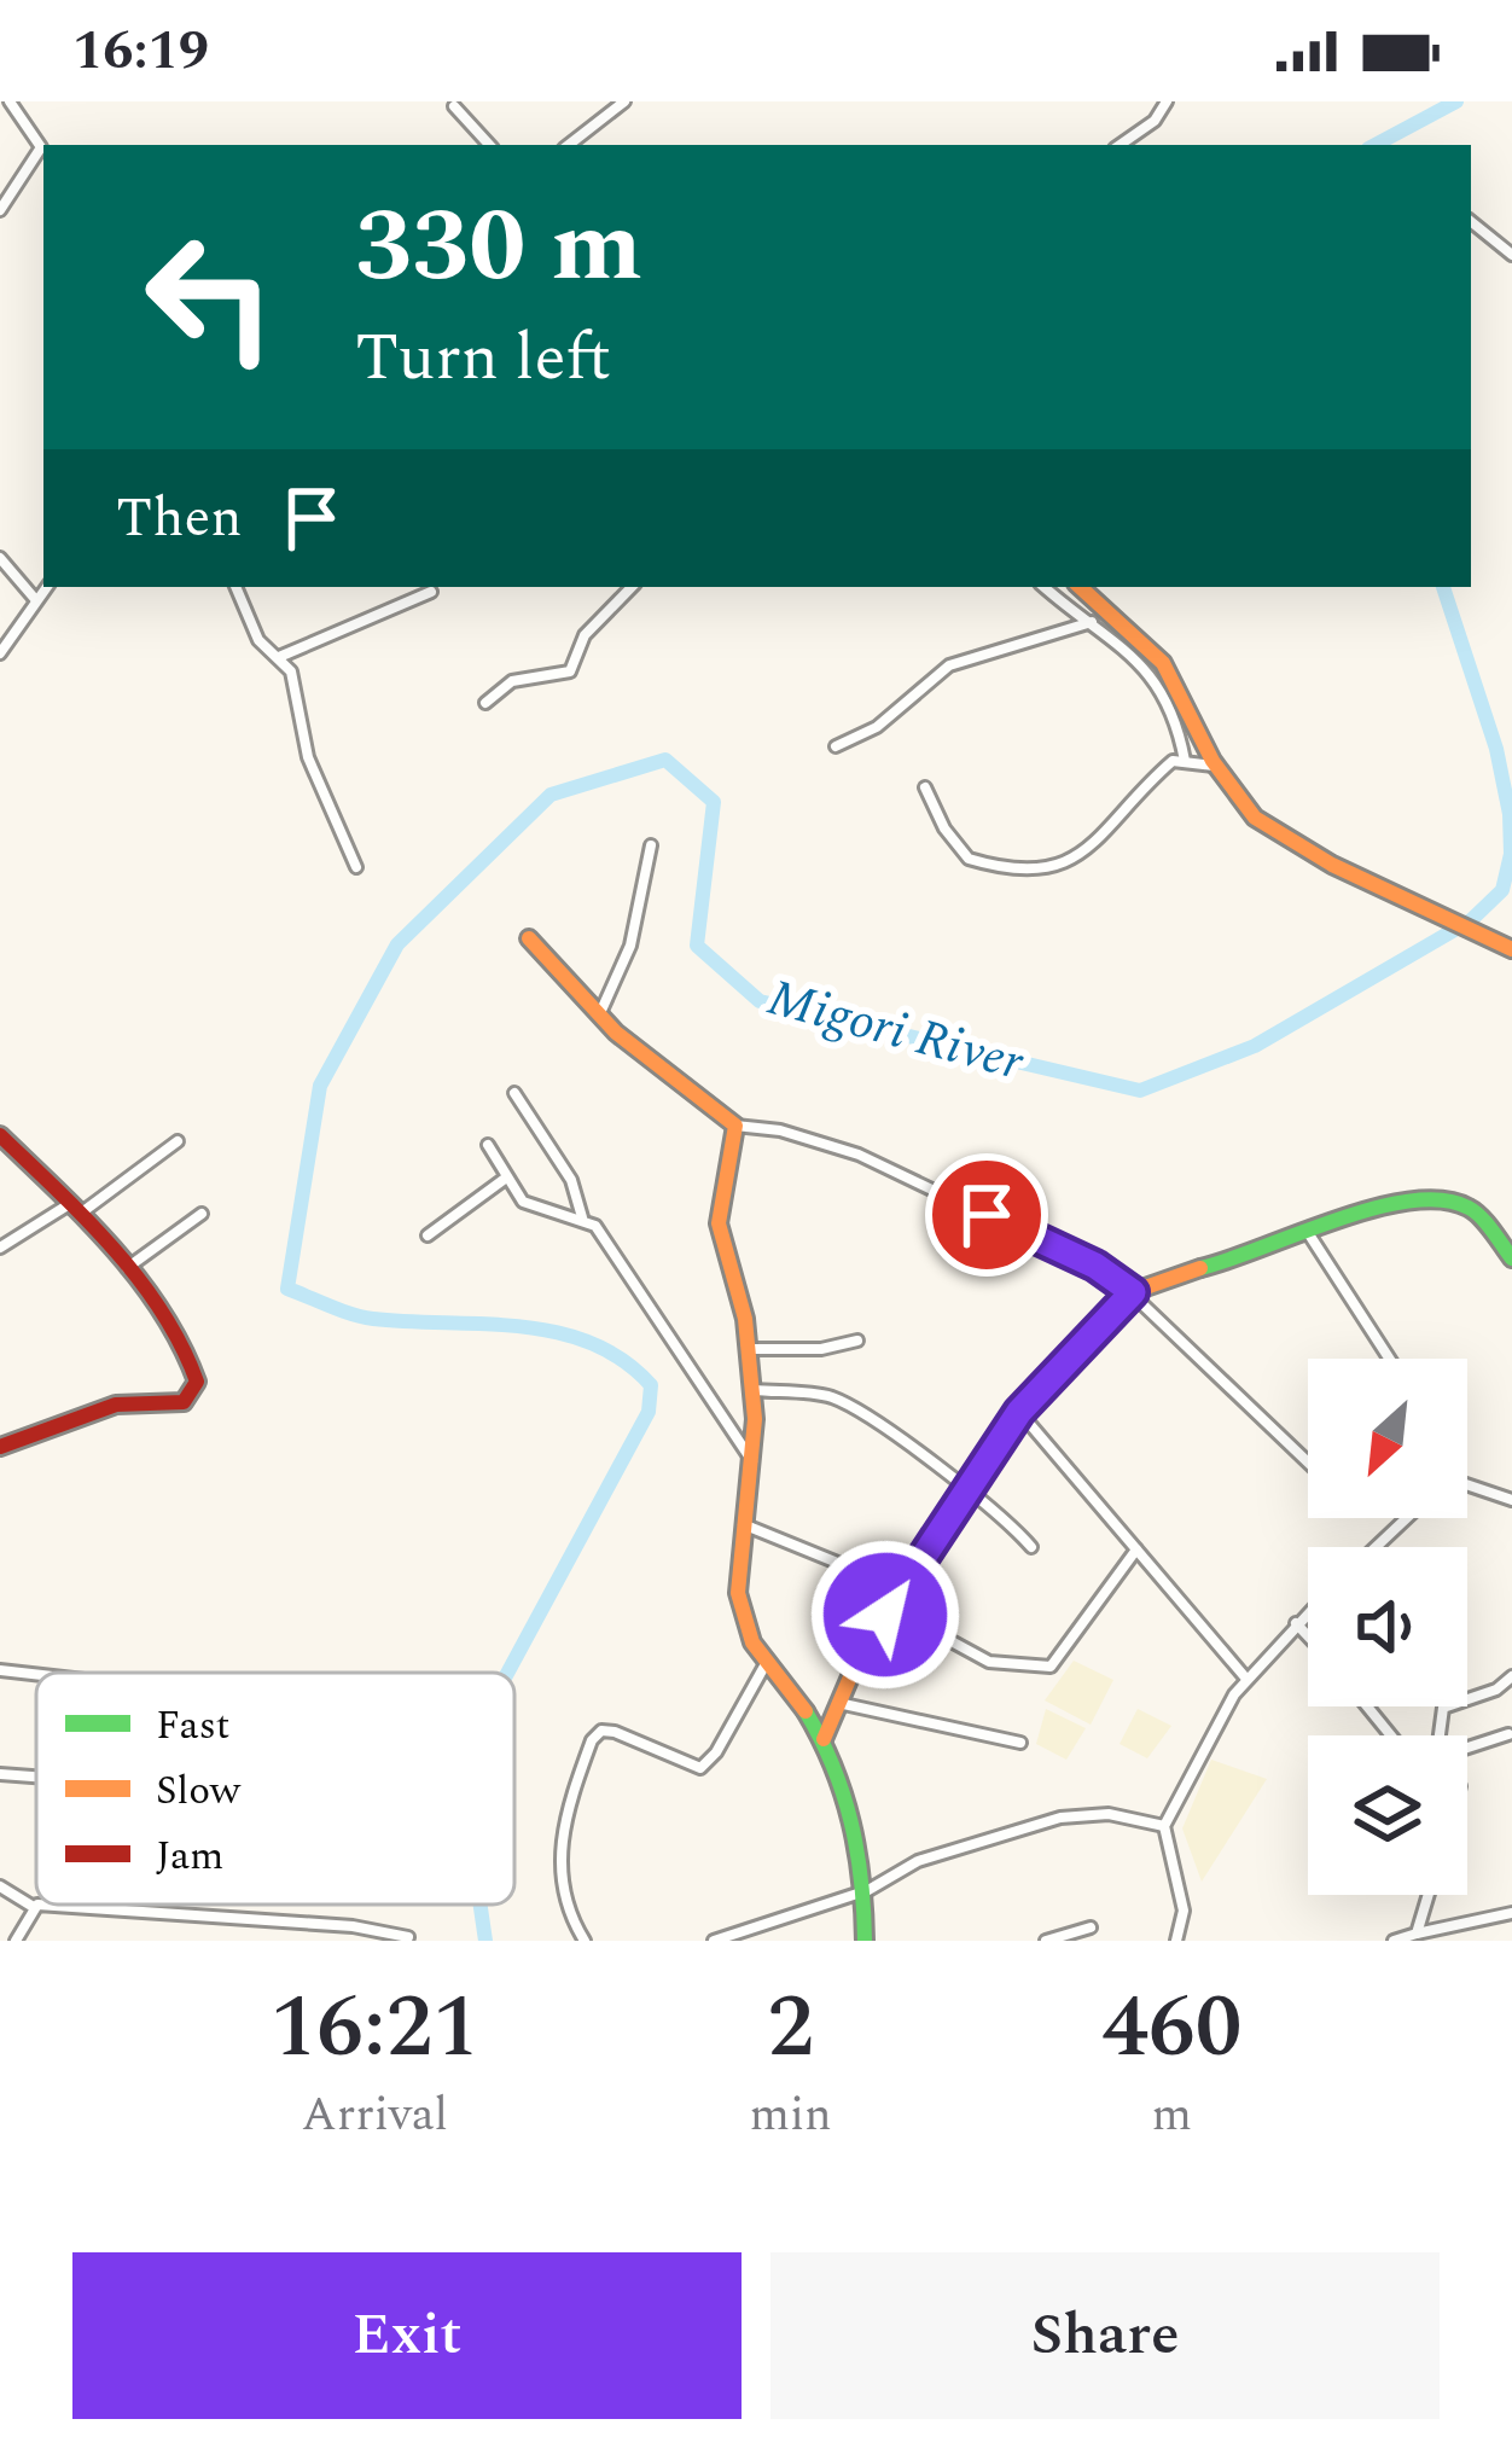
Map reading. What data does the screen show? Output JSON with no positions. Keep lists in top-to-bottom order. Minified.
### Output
{"water":["Migori River"],"legend":["Fast","Slow","Jam"],"north":"bottom left","page":{"status":"16:19","turn":["330 m","Turn left"],"then":"Then","eta":["16:21","Arrival","2","min","460","m"],"buttons":["Exit","Share"]}}
